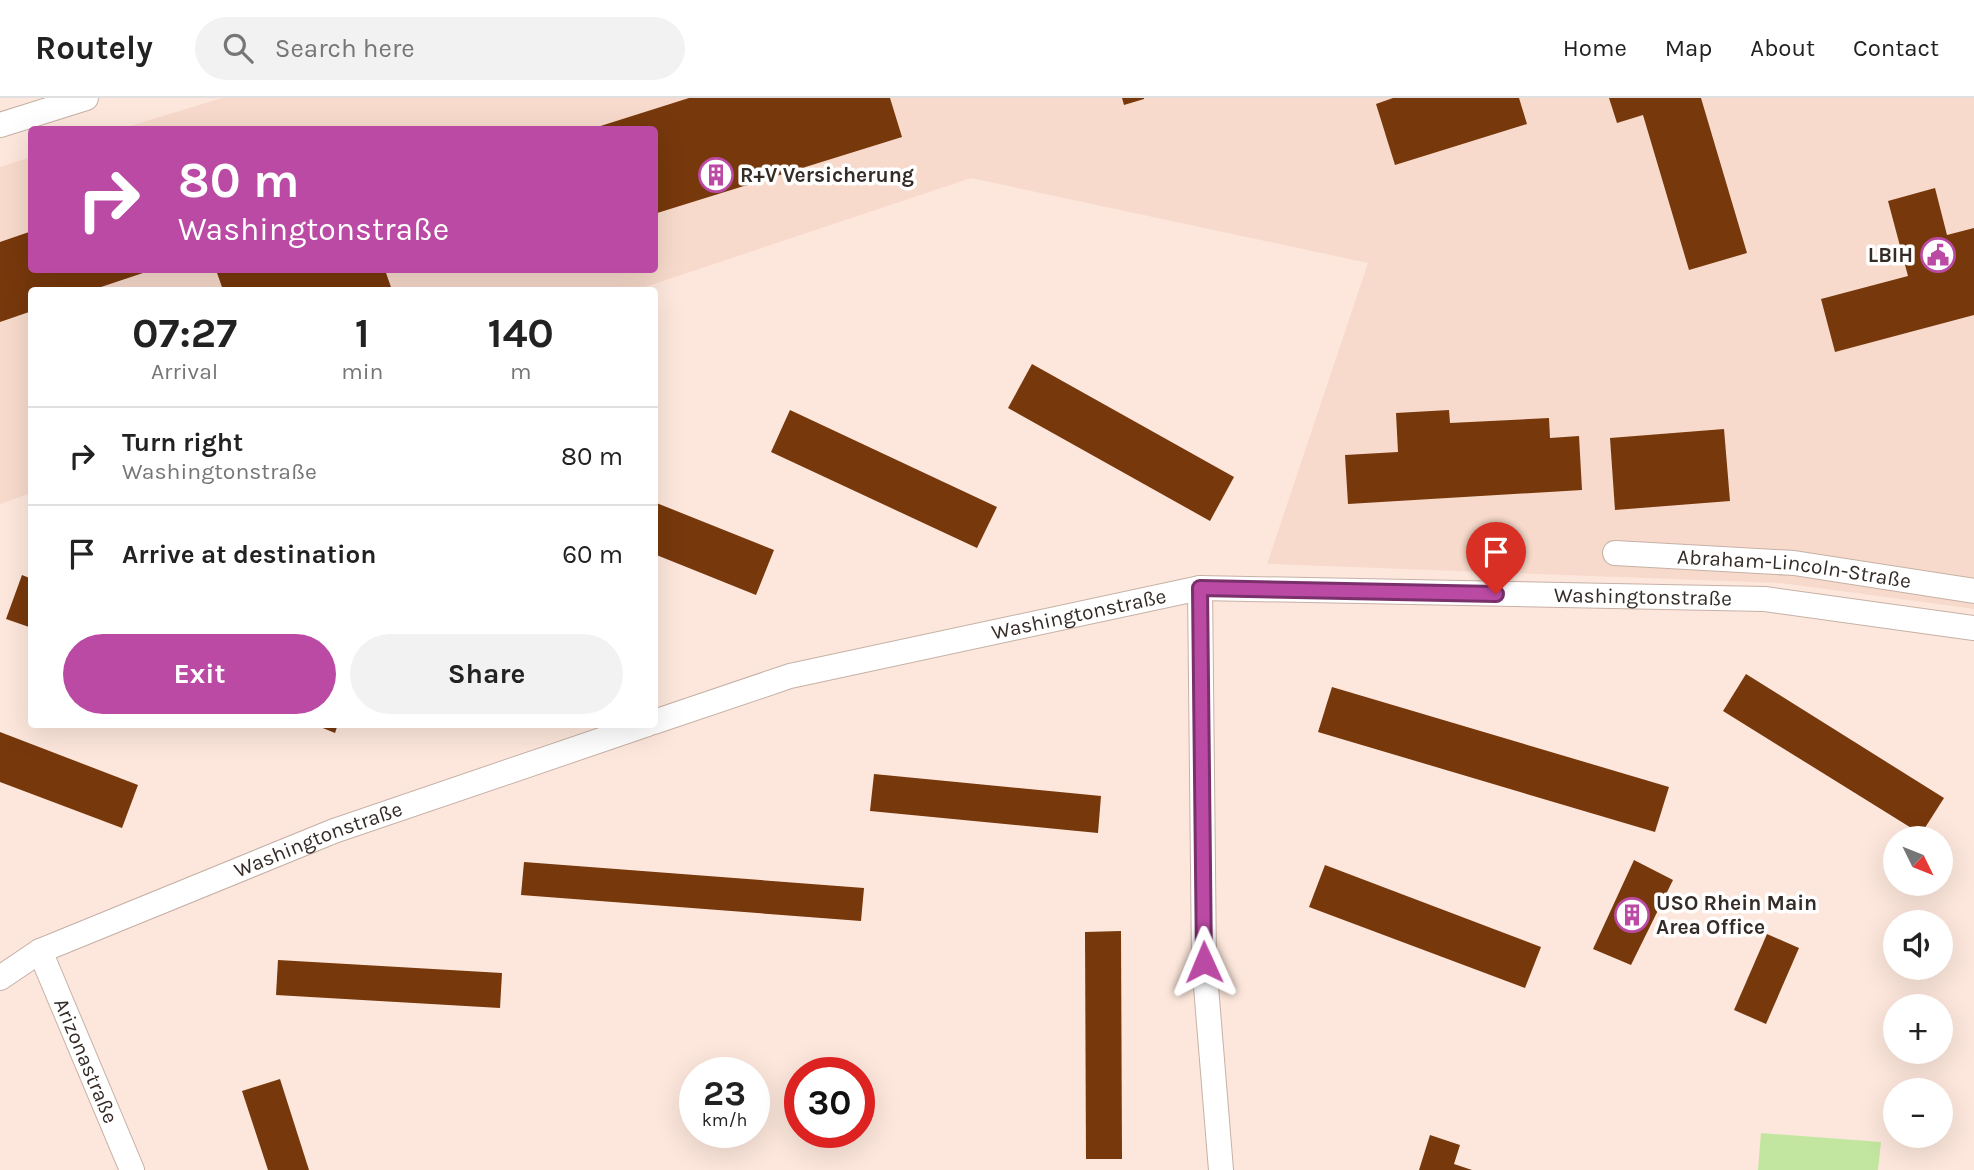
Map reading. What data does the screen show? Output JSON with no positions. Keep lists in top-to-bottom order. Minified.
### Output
{"streets":{"street":["Abraham-Lincoln-Straße","Washingtonstraße","Arizonastraße"]},"crossings":[["Washingtonstraße","Arizonastraße"]],"places":{"building":["R+V Versicherung","USO Rhein Main Area Office"],"public building":["LBIH"]},"north":"bottom right","page":{"header":"Routely","search":"Search here","nav":["Home","Map","About","Contact"],"turn":["80 m","Washingtonstraße"],"eta":["07:27","Arrival","1","min","140","m"],"list":[{"name":"Turn right","note":"Washingtonstraße","value":"80 m"},{"name":"Arrive at destination","value":"60 m"}],"buttons":["Exit","Share"],"map_buttons":["+","−"],"speed":"23 km/h","limit":"30"}}
